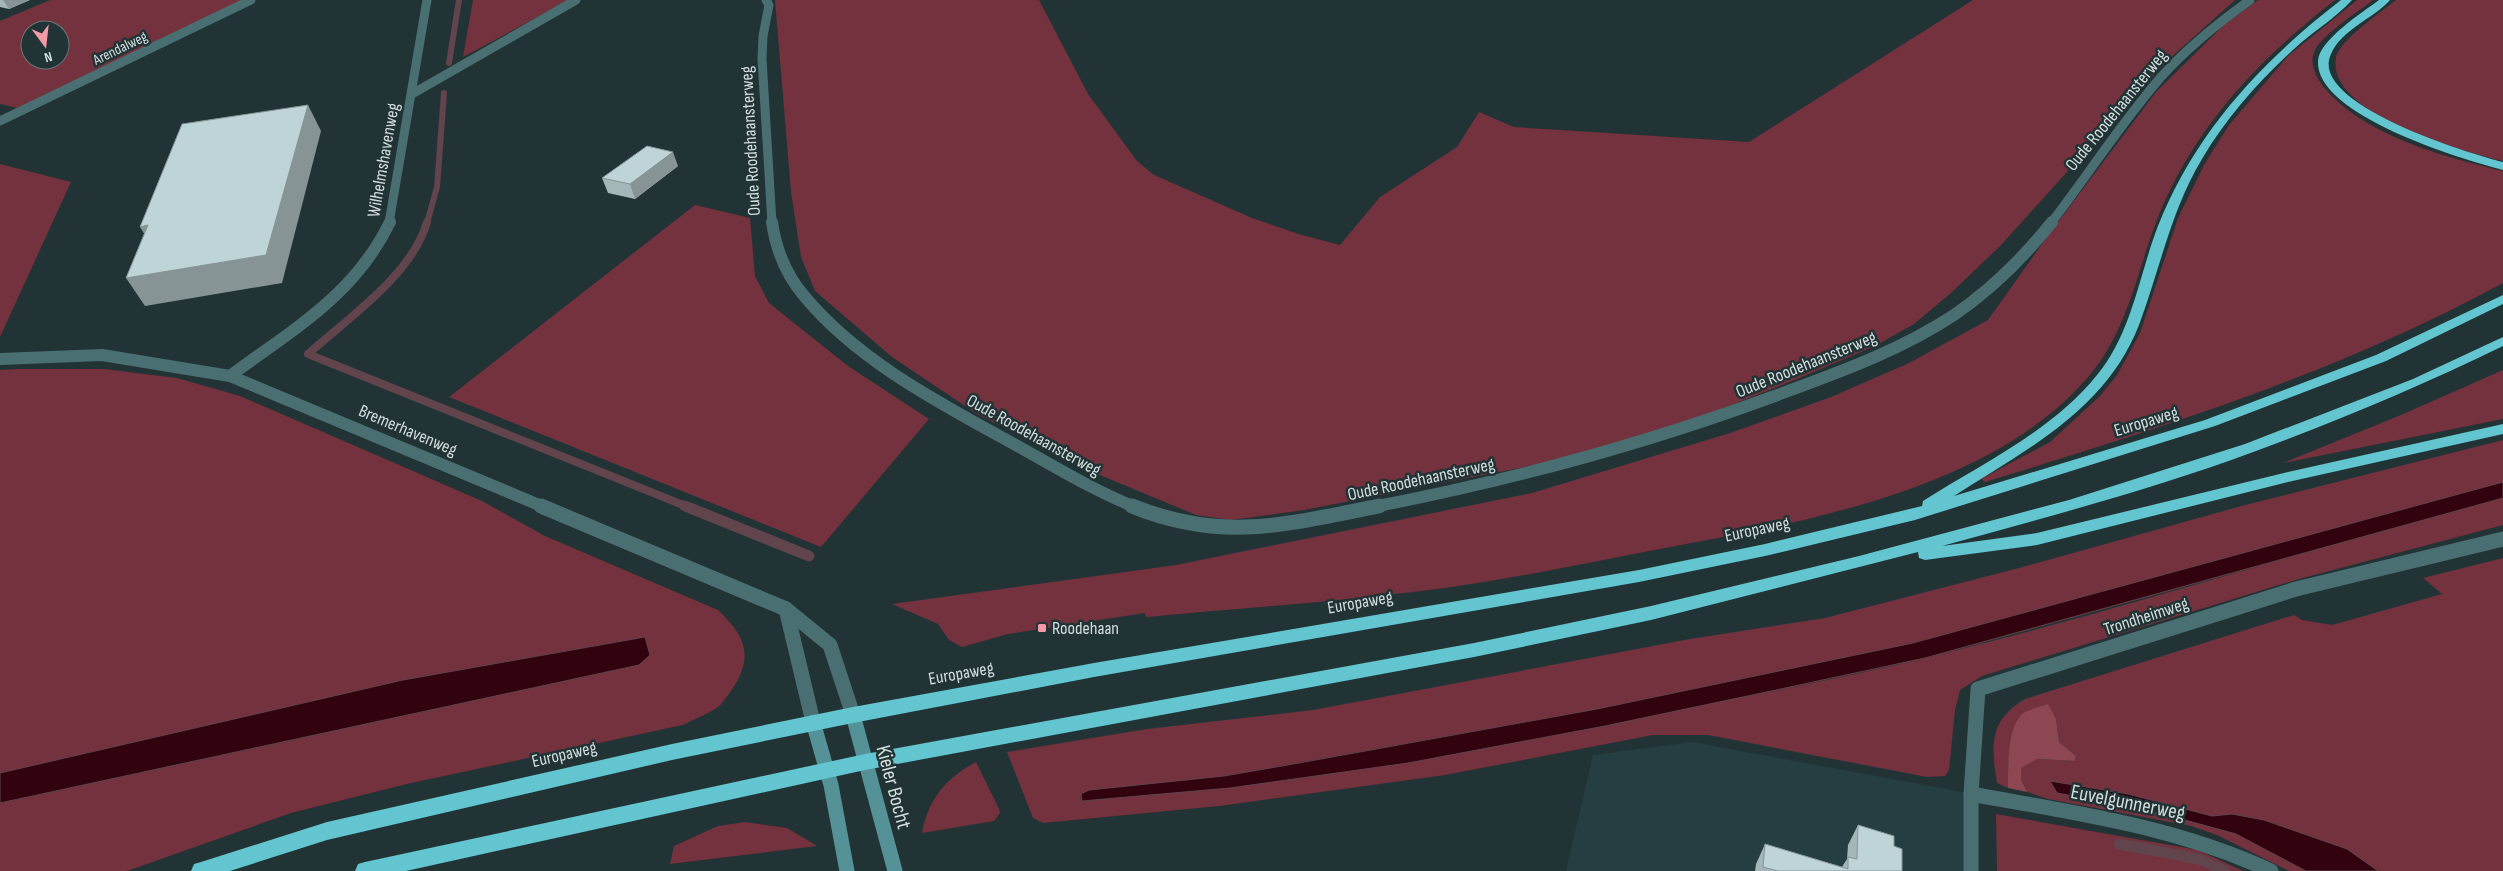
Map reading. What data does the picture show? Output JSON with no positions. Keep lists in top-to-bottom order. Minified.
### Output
{"streets":{"highway":["Europaweg"],"street":["Arendalweg","Oude Roodehaansterweg","Wilhelmshavenweg","Bremerhavenweg","Trondheimweg","Kieler Bocht","Euvelgunnerweg"]},"crossings":[["Wilhelmshavenweg","Bremerhavenweg"],["Europaweg","Bremerhavenweg"],["Europaweg","Kieler Bocht"],["Bremerhavenweg","Kieler Bocht"],["Trondheimweg","Euvelgunnerweg"]],"places":{"transit":["Roodehaan"]},"north":"bottom"}
